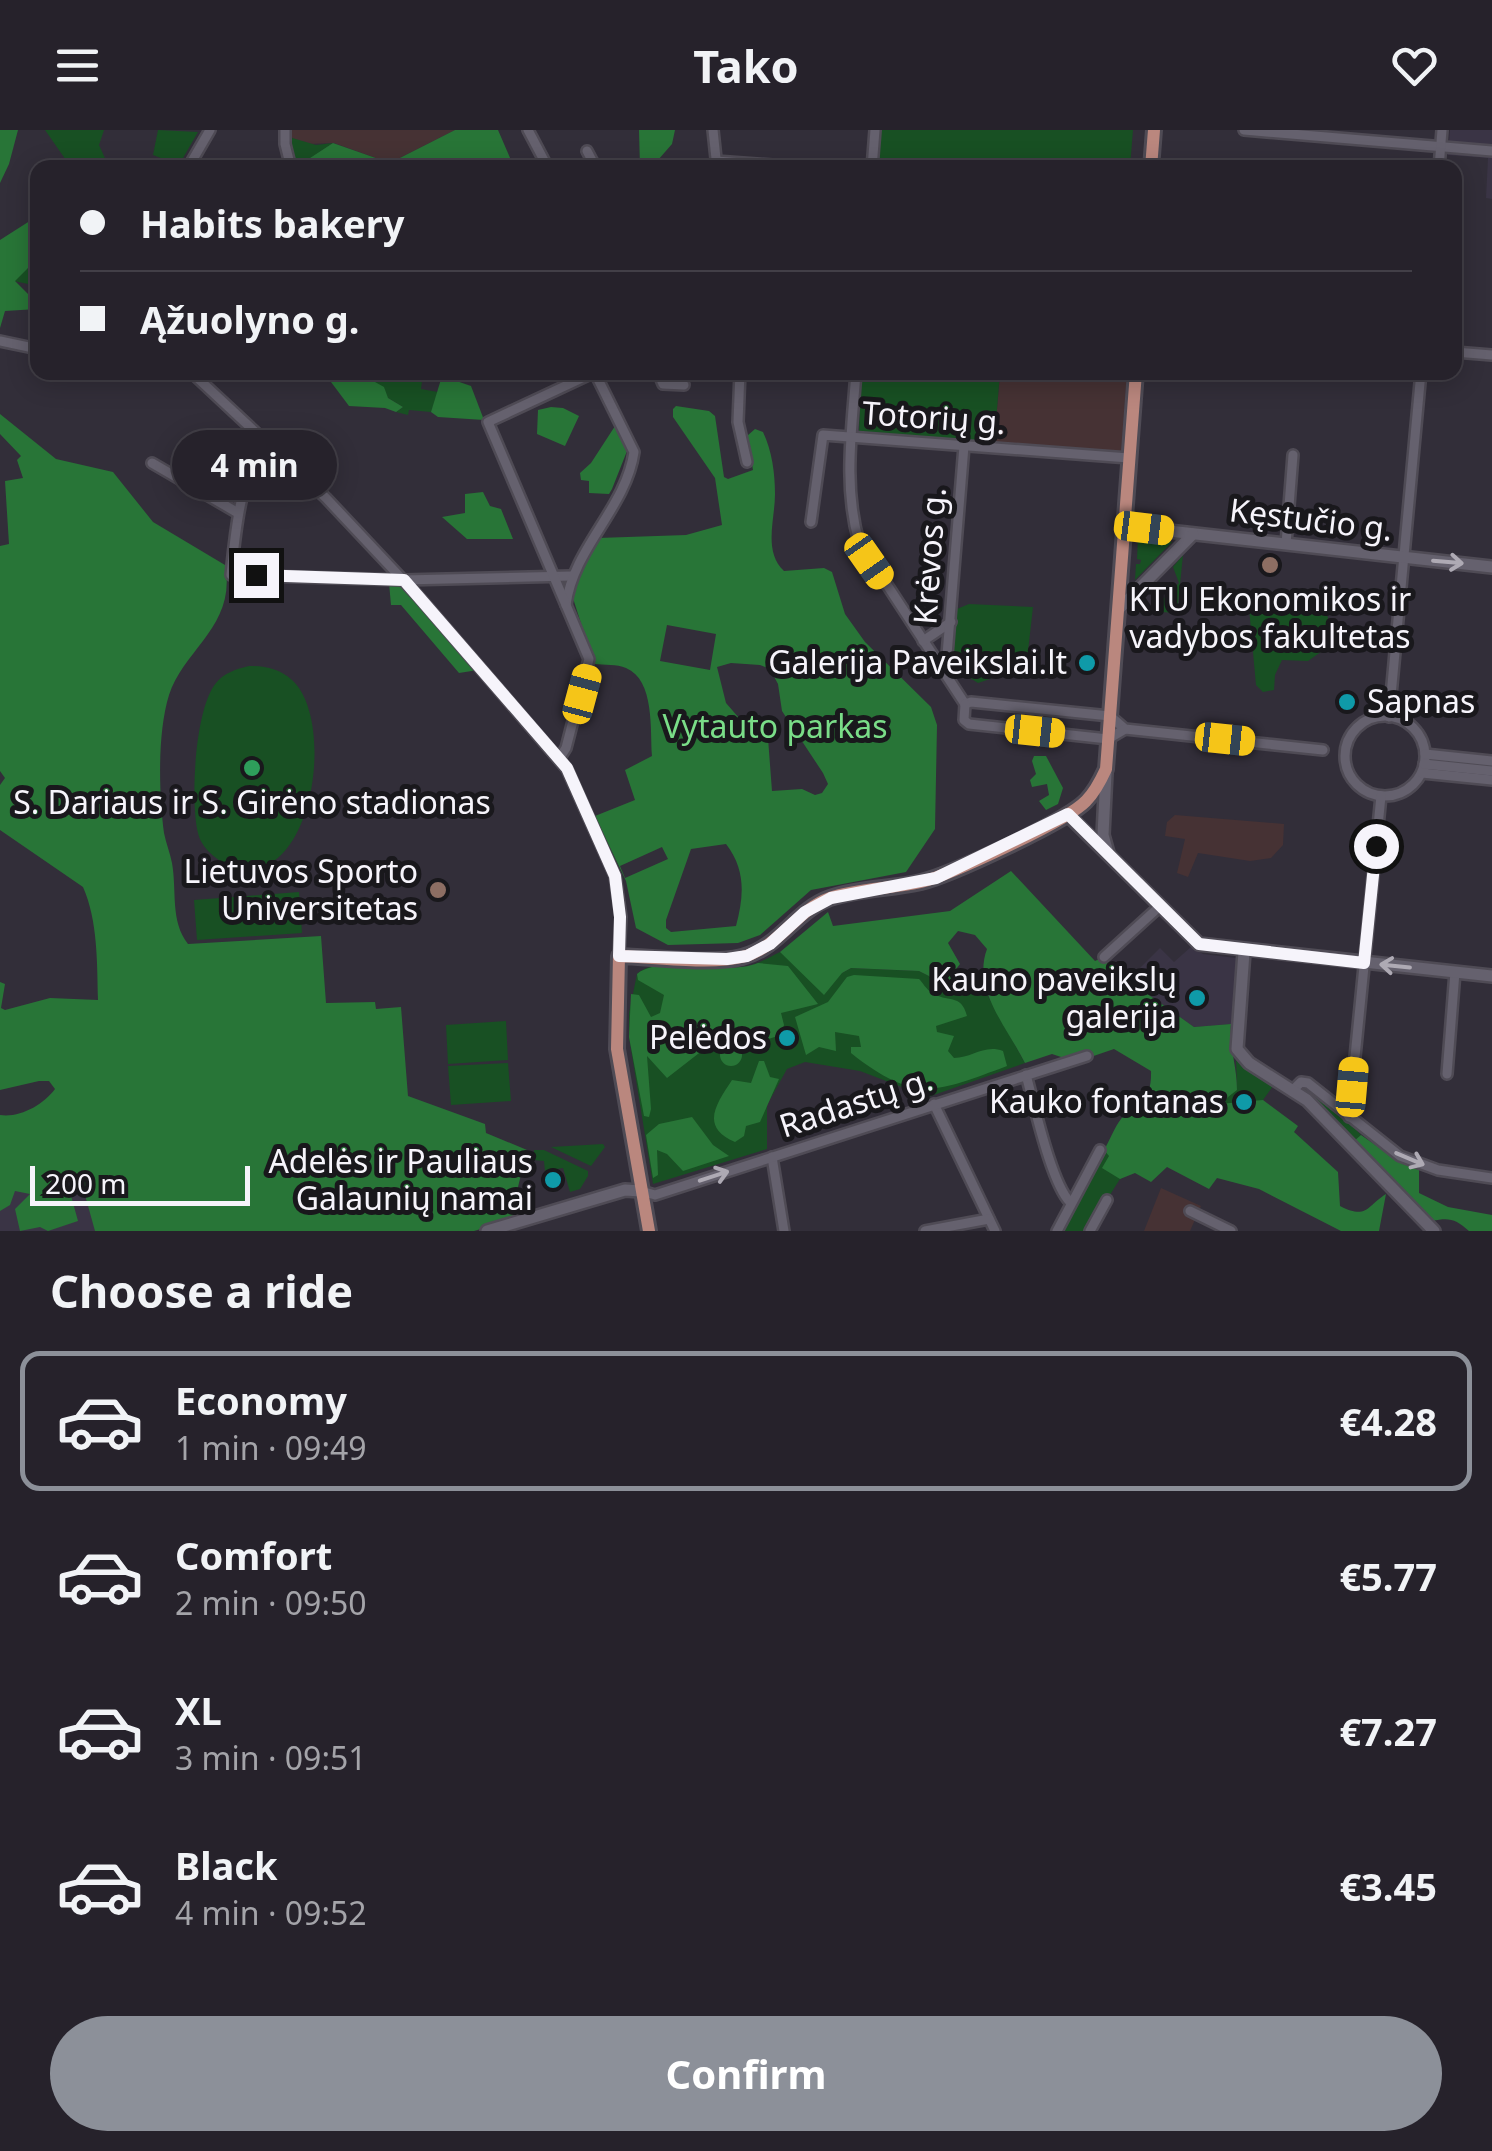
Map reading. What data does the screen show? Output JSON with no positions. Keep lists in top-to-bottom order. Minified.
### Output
{"streets":{"street":["Totorių g.","Kęstučio g.","Krėvos g.","Radastų g."]},"crossings":[["Totorių g.","Krėvos g."]],"parks":["Vytauto parkas"],"places":["KTU Ekonomikos ir vadybos fakultetas","Galerija Paveikslai.lt","Sapnas","S. Dariaus ir S. Girėno stadionas","Lietuvos Sporto Universitetas","Kauno paveikslų galerija","Pelėdos","Kauko fontanas","Adelės ir Pauliaus Galaunių namai"],"scale_bar":"200 m","page":{"header":"Tako","banner":["Habits bakery","Ąžuolyno g."],"bubble":"4 min","scale":"200 m","heading":"Choose a ride","list":[{"name":"Economy","note":"1 min · 09:49","value":"€4.28"},{"name":"Comfort","note":"2 min · 09:50","value":"€5.77"},{"name":"XL","note":"3 min · 09:51","value":"€7.27"},{"name":"Black","note":"4 min · 09:52","value":"€3.45"}],"buttons":"Confirm"}}
